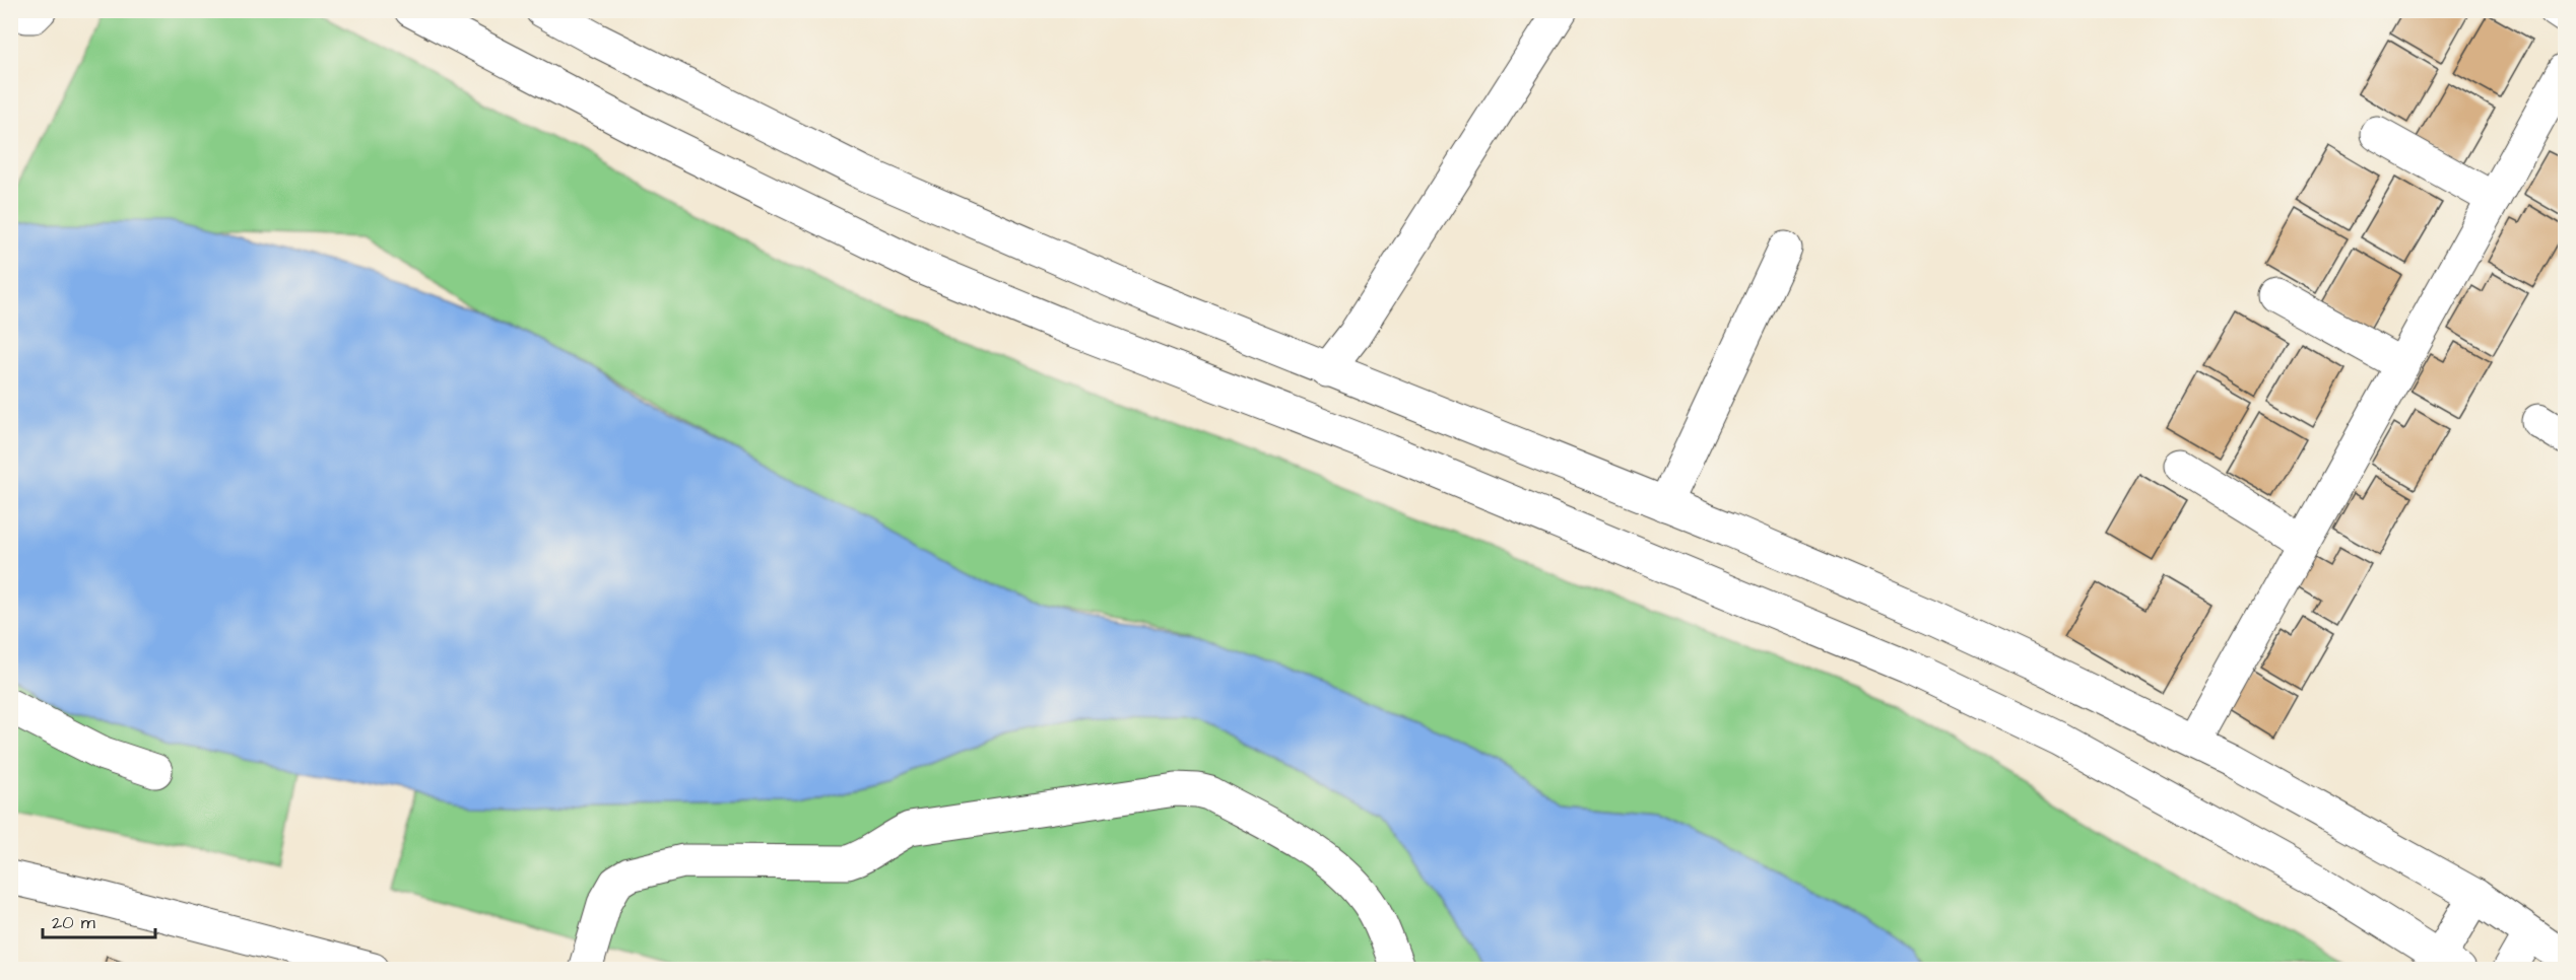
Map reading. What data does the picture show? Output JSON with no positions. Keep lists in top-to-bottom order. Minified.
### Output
{"scale_bar":"20 m"}
